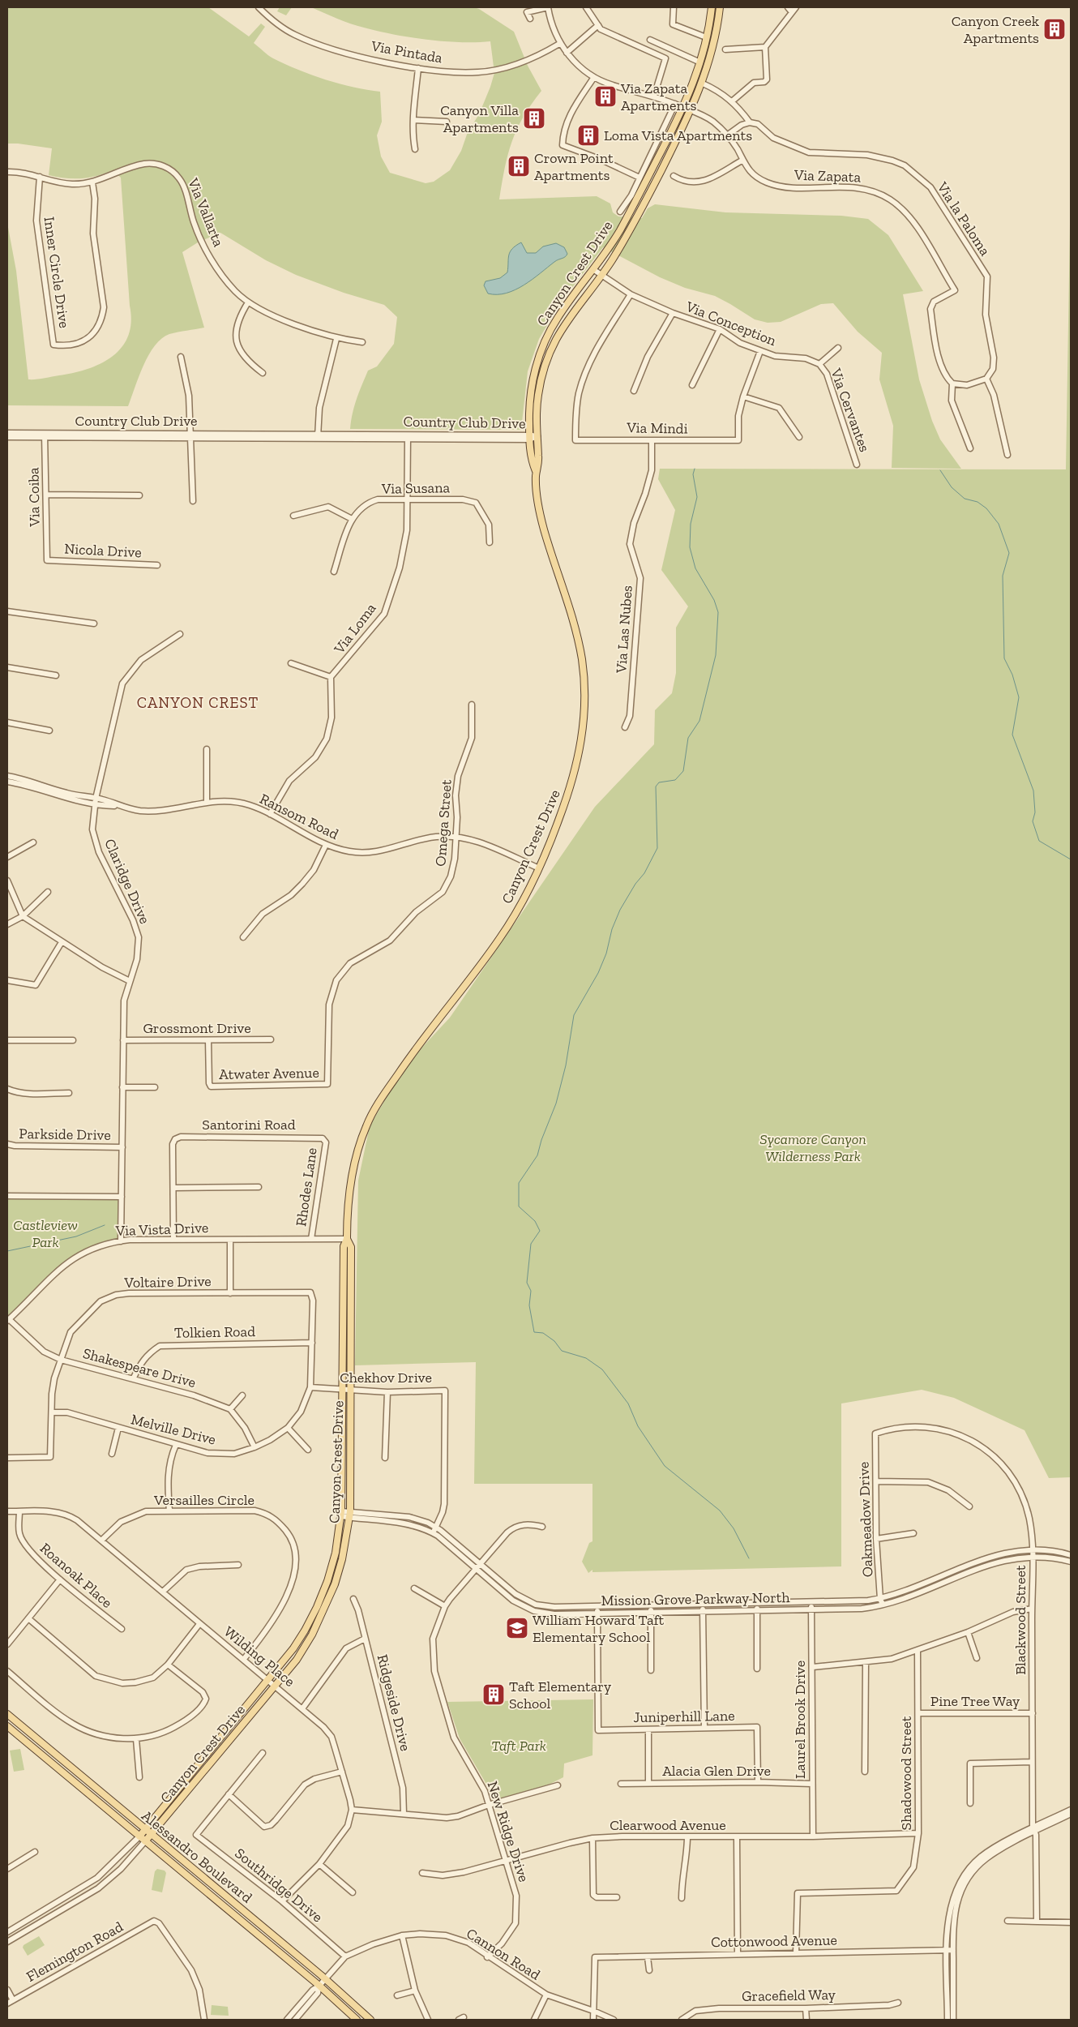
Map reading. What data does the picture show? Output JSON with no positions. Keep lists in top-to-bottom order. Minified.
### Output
{"streets":{"main road":["Canyon Crest Drive","Alessandro Boulevard"],"street":["Via Pintada","Via Zapata","Via Vallarta","Via la Paloma","Inner Circle Drive","Via Conception","Via Cervantes","Country Club Drive","Via Mindi","Via Susana","Via Coiba","Nicola Drive","Via Loma","Via Las Nubes","Ransom Road","Omega Street","Claridge Drive","Grossmont Drive","Atwater Avenue","Santorini Road","Parkside Drive","Rhodes Lane","Via Vista Drive","Voltaire Drive","Tolkien Road","Shakespeare Drive","Chekhov Drive","Melville Drive","Versailles Circle","Oakmeadow Drive","Roanoak Place","Mission Grove Parkway North","Blackwood Street","Wilding Place","Pine Tree Way","Ridgeside Drive","Juniperhill Lane","Laurel Brook Drive","Alacia Glen Drive","Shadowood Street","Clearwood Avenue","New Ridge Drive","Southridge Drive","Cottonwood Avenue","Flemington Road","Cannon Road","Gracefield Way"]},"crossings":[["Via Pintada","Via Zapata"],["Via Zapata","Canyon Crest Drive"],["Via Vallarta","Inner Circle Drive"],["Via la Paloma","Canyon Crest Drive"],["Canyon Crest Drive","Via Conception"],["Canyon Crest Drive","Country Club Drive"],["Canyon Crest Drive","Ransom Road"],["Canyon Crest Drive","Via Vista Drive"],["Canyon Crest Drive","Chekhov Drive"],["Canyon Crest Drive","Mission Grove Parkway North"],["Canyon Crest Drive","Wilding Place"],["Canyon Crest Drive","Alessandro Boulevard"],["Via Conception","Via Cervantes"],["Via Conception","Via Mindi"],["Country Club Drive","Via Coiba"],["Country Club Drive","Via Loma"],["Via Mindi","Via Las Nubes"],["Via Susana","Via Loma"],["Via Coiba","Nicola Drive"],["Ransom Road","Omega Street"],["Ransom Road","Claridge Drive"],["Omega Street","Atwater Avenue"],["Claridge Drive","Grossmont Drive"],["Claridge Drive","Parkside Drive"],["Claridge Drive","Via Vista Drive"],["Grossmont Drive","Atwater Avenue"],["Santorini Road","Rhodes Lane"],["Rhodes Lane","Via Vista Drive"],["Via Vista Drive","Shakespeare Drive"],["Voltaire Drive","Shakespeare Drive"],["Voltaire Drive","Melville Drive"],["Tolkien Road","Shakespeare Drive"],["Tolkien Road","Melville Drive"],["Chekhov Drive","Melville Drive"],["Chekhov Drive","Mission Grove Parkway North"],["Versailles Circle","Wilding Place"],["Oakmeadow Drive","Mission Grove Parkway North"],["Oakmeadow Drive","Blackwood Street"],["Roanoak Place","Wilding Place"],["Mission Grove Parkway North","Blackwood Street"],["Mission Grove Parkway North","Juniperhill Lane"],["Mission Grove Parkway North","Laurel Brook Drive"],["Mission Grove Parkway North","New Ridge Drive"],["Blackwood Street","Pine Tree Way"],["Pine Tree Way","Shadowood Street"],["Juniperhill Lane","Alacia Glen Drive"],["Laurel Brook Drive","Alacia Glen Drive"],["Laurel Brook Drive","Clearwood Avenue"],["Shadowood Street","Clearwood Avenue"],["Shadowood Street","Cottonwood Avenue"],["Clearwood Avenue","New Ridge Drive"],["New Ridge Drive","Cannon Road"],["Alessandro Boulevard","Cannon Road"],["Southridge Drive","Cannon Road"],["Cottonwood Avenue","Cannon Road"]],"districts":["CANYON CREST"],"parks":["Sycamore Canyon Wilderness Park","Castleview Park","Taft Park"],"places":{"building":["Canyon Creek Apartments","Via Zapata Apartments","Canyon Villa Apartments","Loma Vista Apartments","Crown Point Apartments","Taft Elementary School"],"school or university":["William Howard Taft Elementary School"]}}
